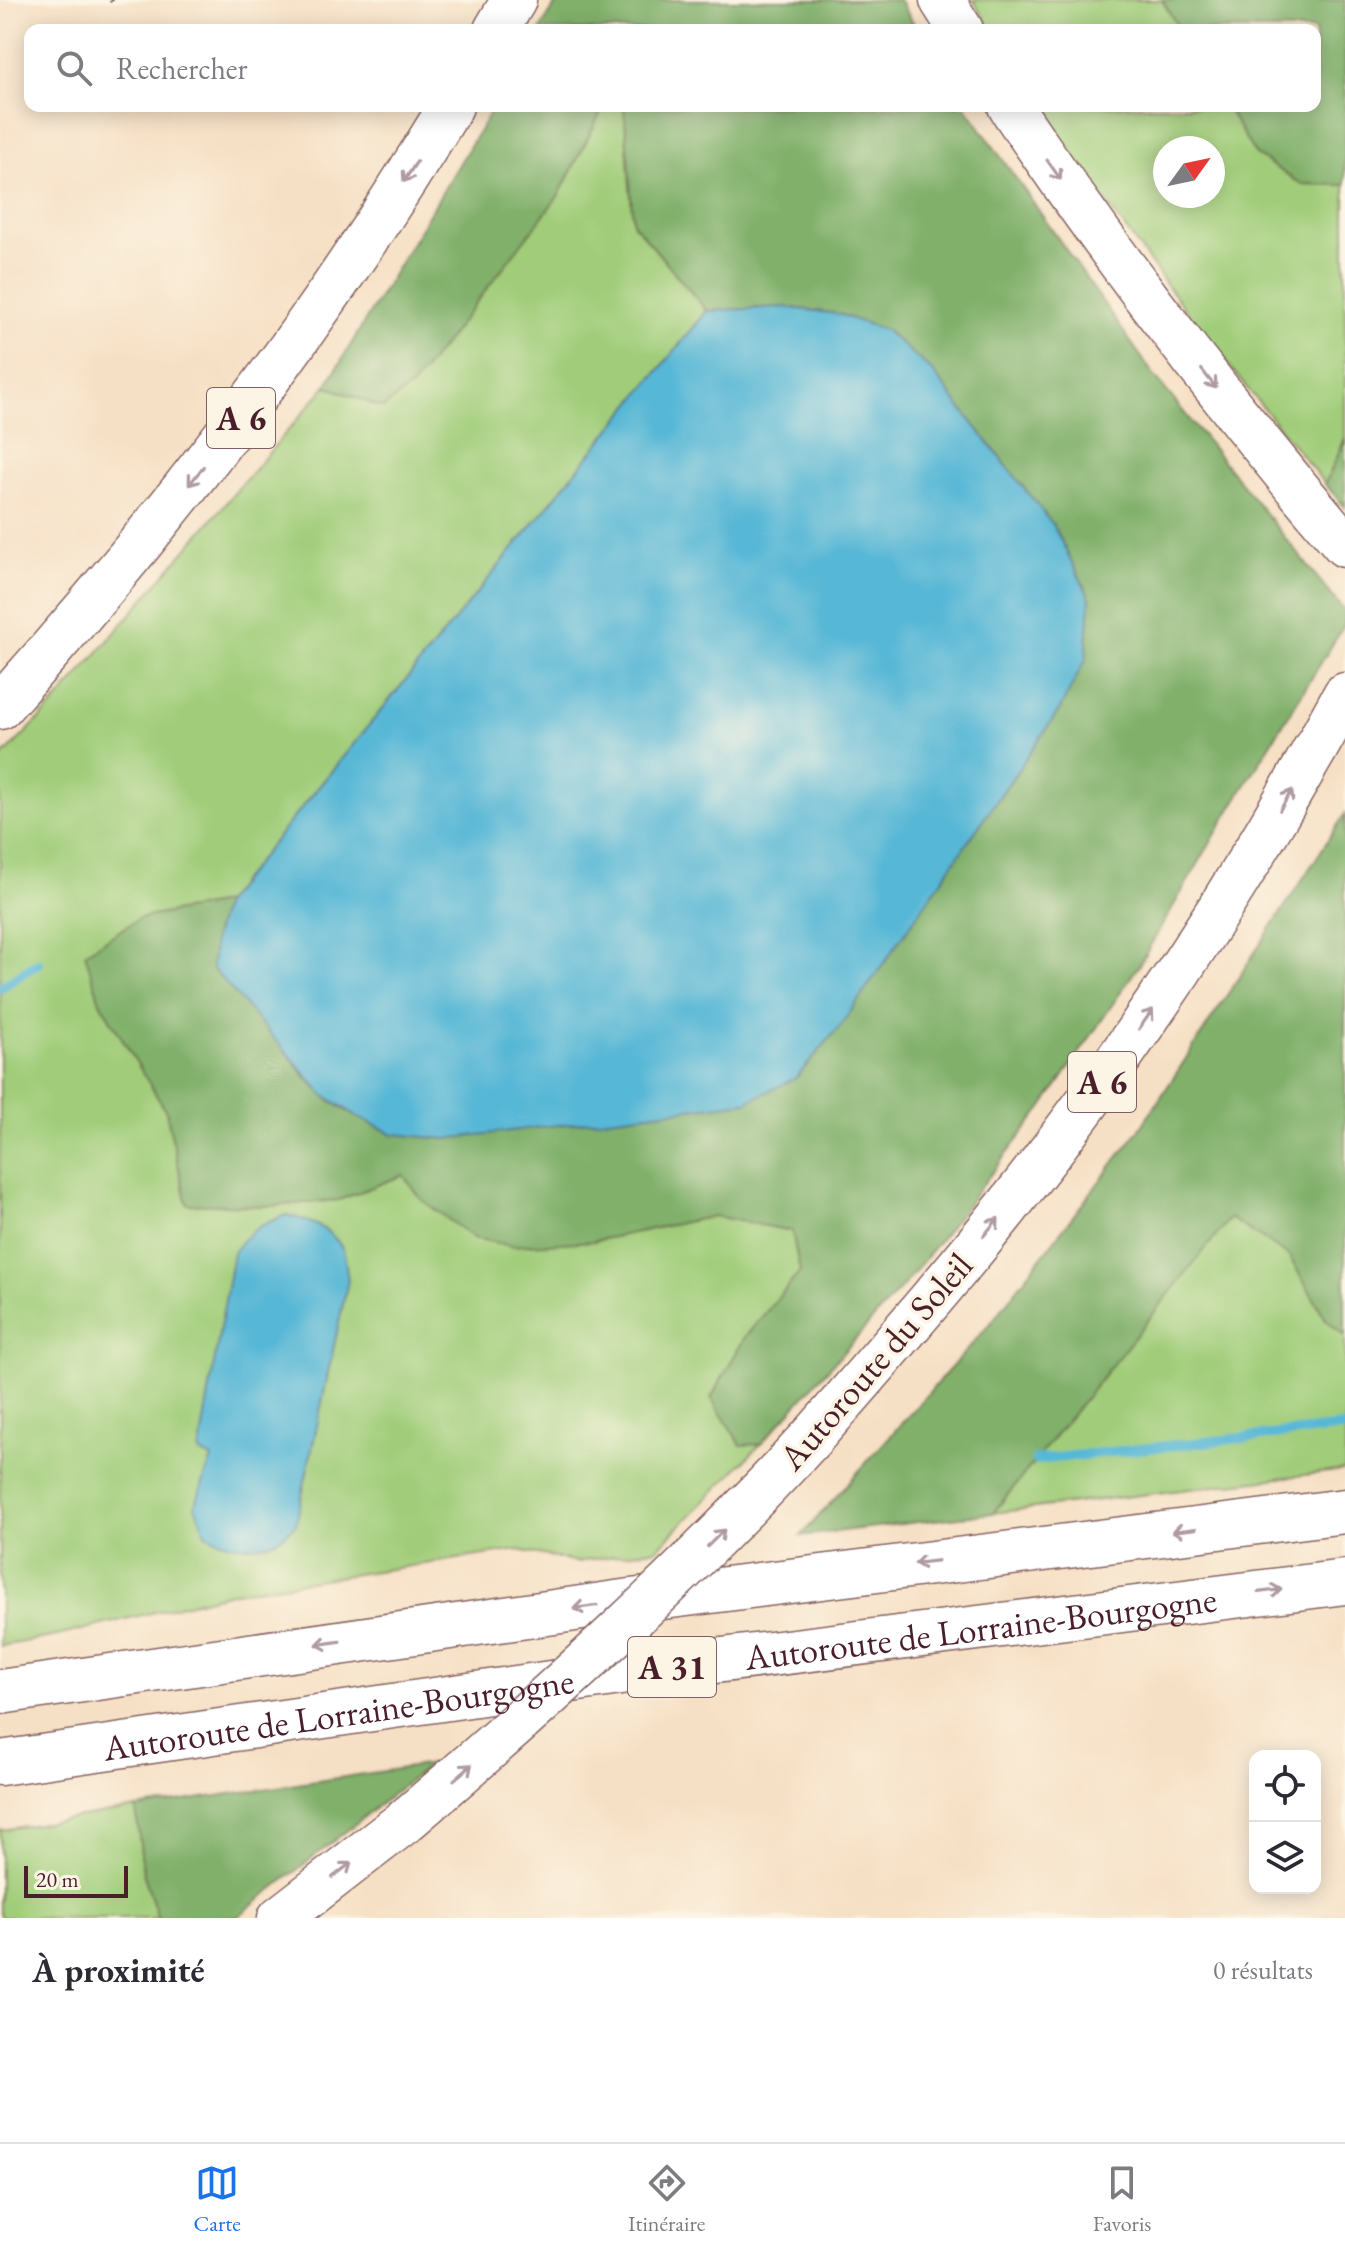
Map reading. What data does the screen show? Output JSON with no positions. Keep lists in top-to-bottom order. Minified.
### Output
{"streets":{"highway":["A 6","Autoroute du Soleil","Autoroute de Lorraine-Bourgogne","A 31"]},"one_way":["Autoroute du Soleil"],"scale_bar":"20 m","north":"top right","page":{"search":"Rechercher","scale":"20 m","heading":["À proximité","0 résultats"],"nav":["Carte","Itinéraire","Favoris"]}}
